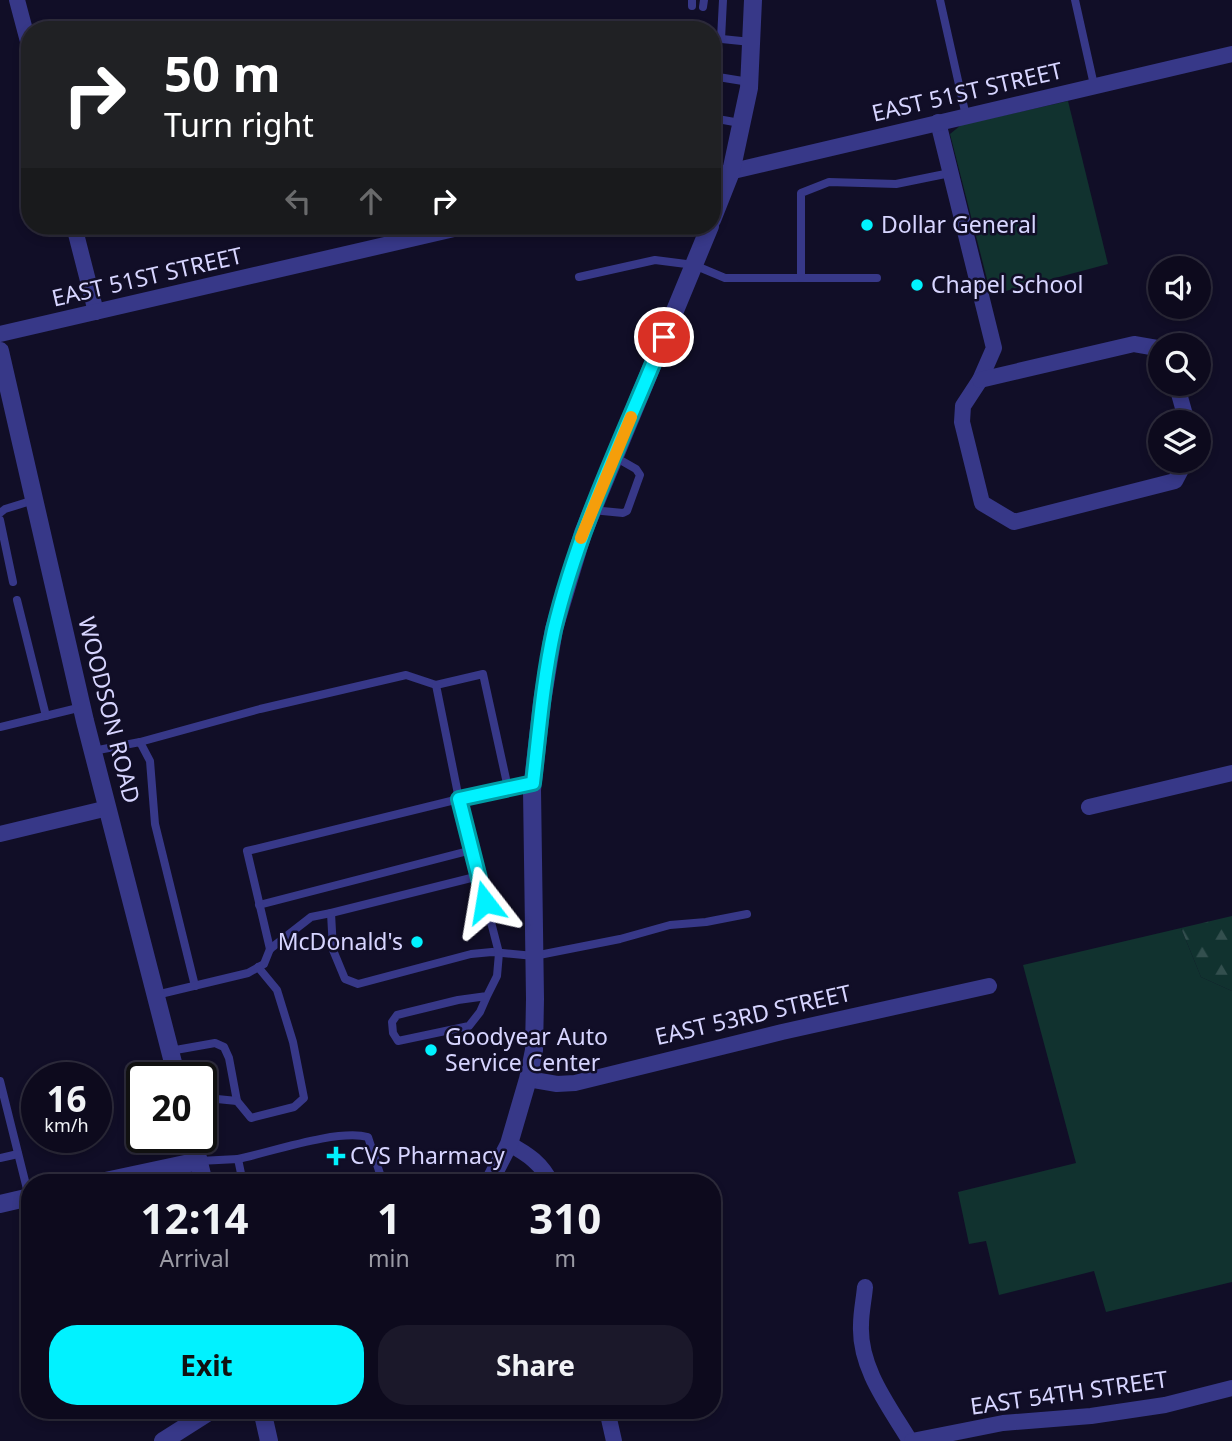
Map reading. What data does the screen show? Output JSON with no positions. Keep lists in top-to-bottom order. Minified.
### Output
{"streets":{"street":["EAST 51ST STREET","WOODSON ROAD","EAST 53RD STREET","EAST 54TH STREET"]},"places":{"other":["Dollar General","Chapel School","McDonald's","Goodyear Auto Service Center"],"health":["CVS Pharmacy"]},"page":{"turn":["50 m","Turn right"],"speed":"16 km/h","limit":"20","eta":["12:14","Arrival","1","min","310","m"],"buttons":["Exit","Share"]}}
